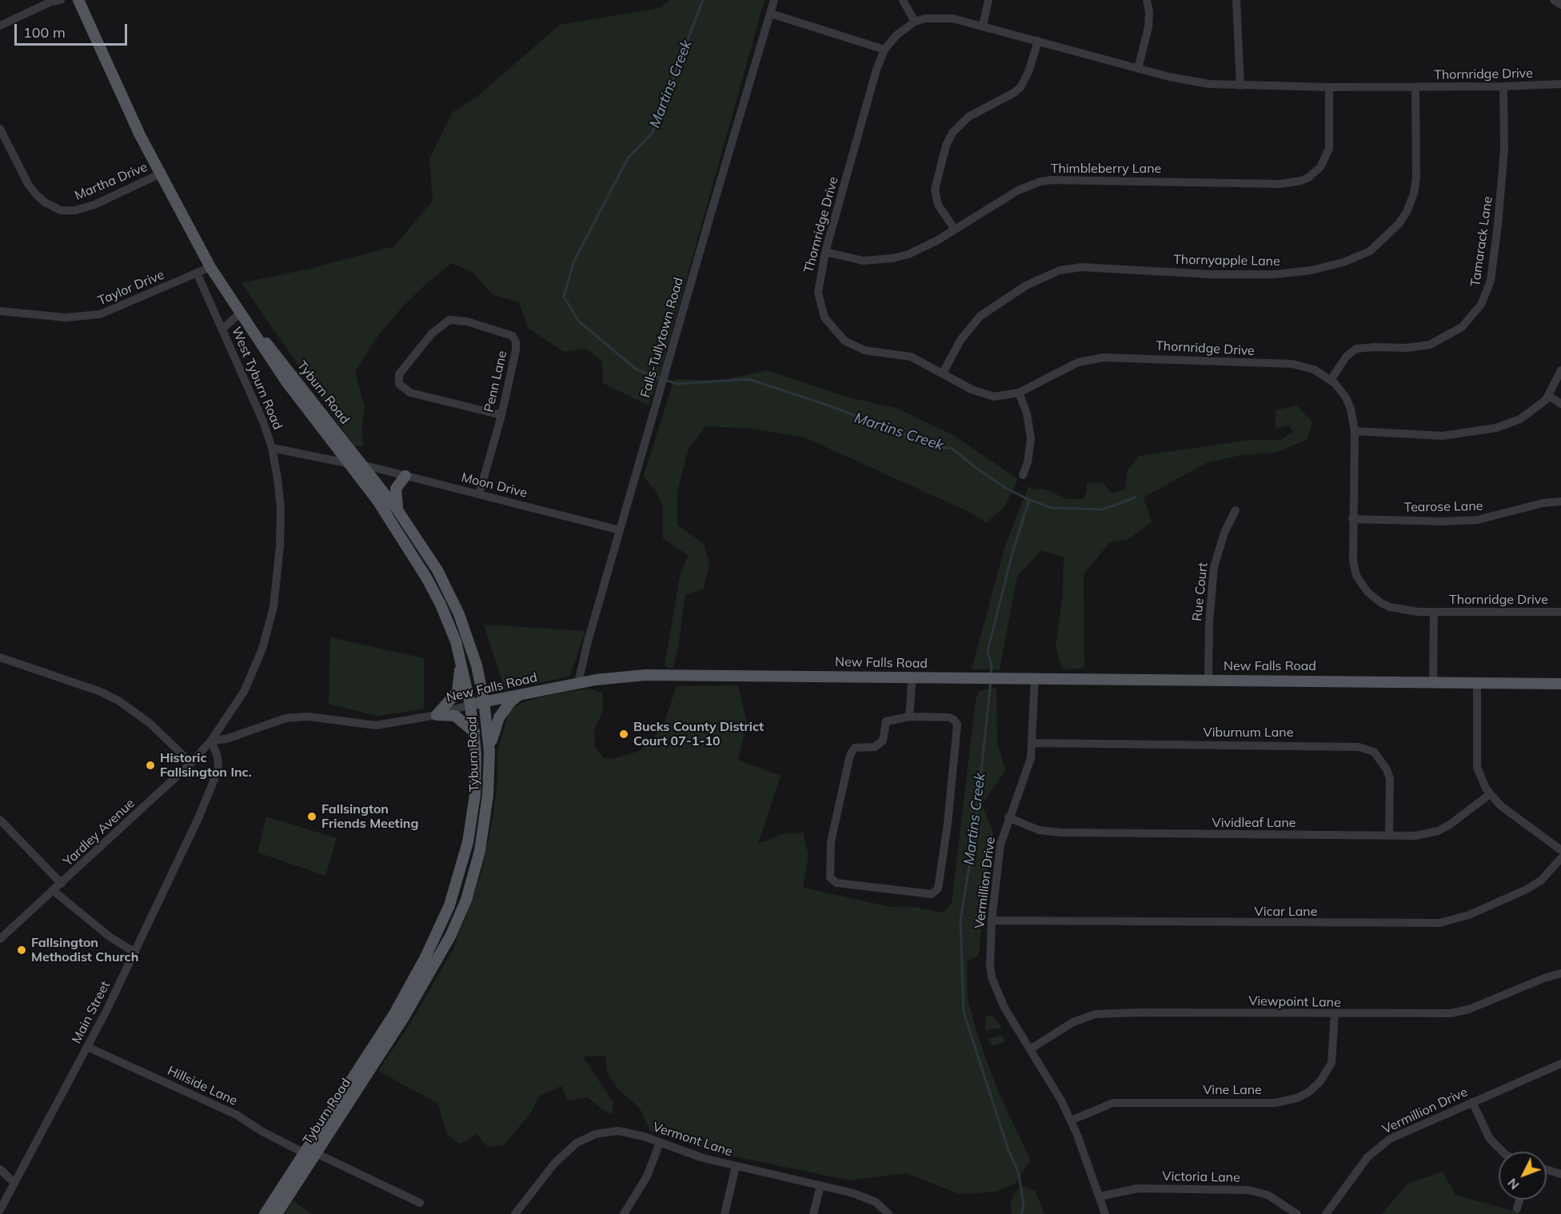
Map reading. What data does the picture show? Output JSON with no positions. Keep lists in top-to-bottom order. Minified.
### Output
{"streets":{"main road":["Tyburn Road","New Falls Road"],"street":["Thornridge Drive","Thimbleberry Lane","Martha Drive","Tamarack Lane","Thornyapple Lane","Taylor Drive","Falls-Tullytown Road","West Tyburn Road","Penn Lane","Moon Drive","Tearose Lane","Rue Court","Viburnum Lane","Vividleaf Lane","Yardley Avenue","Vermillion Drive","Vicar Lane","Viewpoint Lane","Main Street","Hillside Lane","Vine Lane","Vermont Lane","Victoria Lane"]},"crossings":[["Thornridge Drive","Thimbleberry Lane"],["Thornridge Drive","Tamarack Lane"],["Thornridge Drive","Thornyapple Lane"],["Thornridge Drive","Tearose Lane"],["Martha Drive","Tyburn Road"],["Taylor Drive","West Tyburn Road"],["Taylor Drive","Tyburn Road"],["Falls-Tullytown Road","Moon Drive"],["Falls-Tullytown Road","New Falls Road"],["West Tyburn Road","New Falls Road"],["West Tyburn Road","Yardley Avenue"],["West Tyburn Road","Main Street"],["Penn Lane","Moon Drive"],["Tyburn Road","Moon Drive"],["Tyburn Road","New Falls Road"],["Tyburn Road","Hillside Lane"],["Rue Court","New Falls Road"],["New Falls Road","Yardley Avenue"],["New Falls Road","Vermillion Drive"],["New Falls Road","Main Street"],["Viburnum Lane","Vividleaf Lane"],["Viburnum Lane","Vermillion Drive"],["Vividleaf Lane","Vermillion Drive"],["Yardley Avenue","Main Street"],["Vermillion Drive","Vicar Lane"],["Vermillion Drive","Viewpoint Lane"],["Vermillion Drive","Vine Lane"],["Vermillion Drive","Victoria Lane"],["Viewpoint Lane","Vine Lane"],["Main Street","Hillside Lane"]],"water":["Martins Creek"],"places":["Bucks County District Court 07-1-10","Historic Fallsington Inc.","Fallsington Friends Meeting","Fallsington Methodist Church"],"scale_bar":"100 m","north":"bottom left"}
